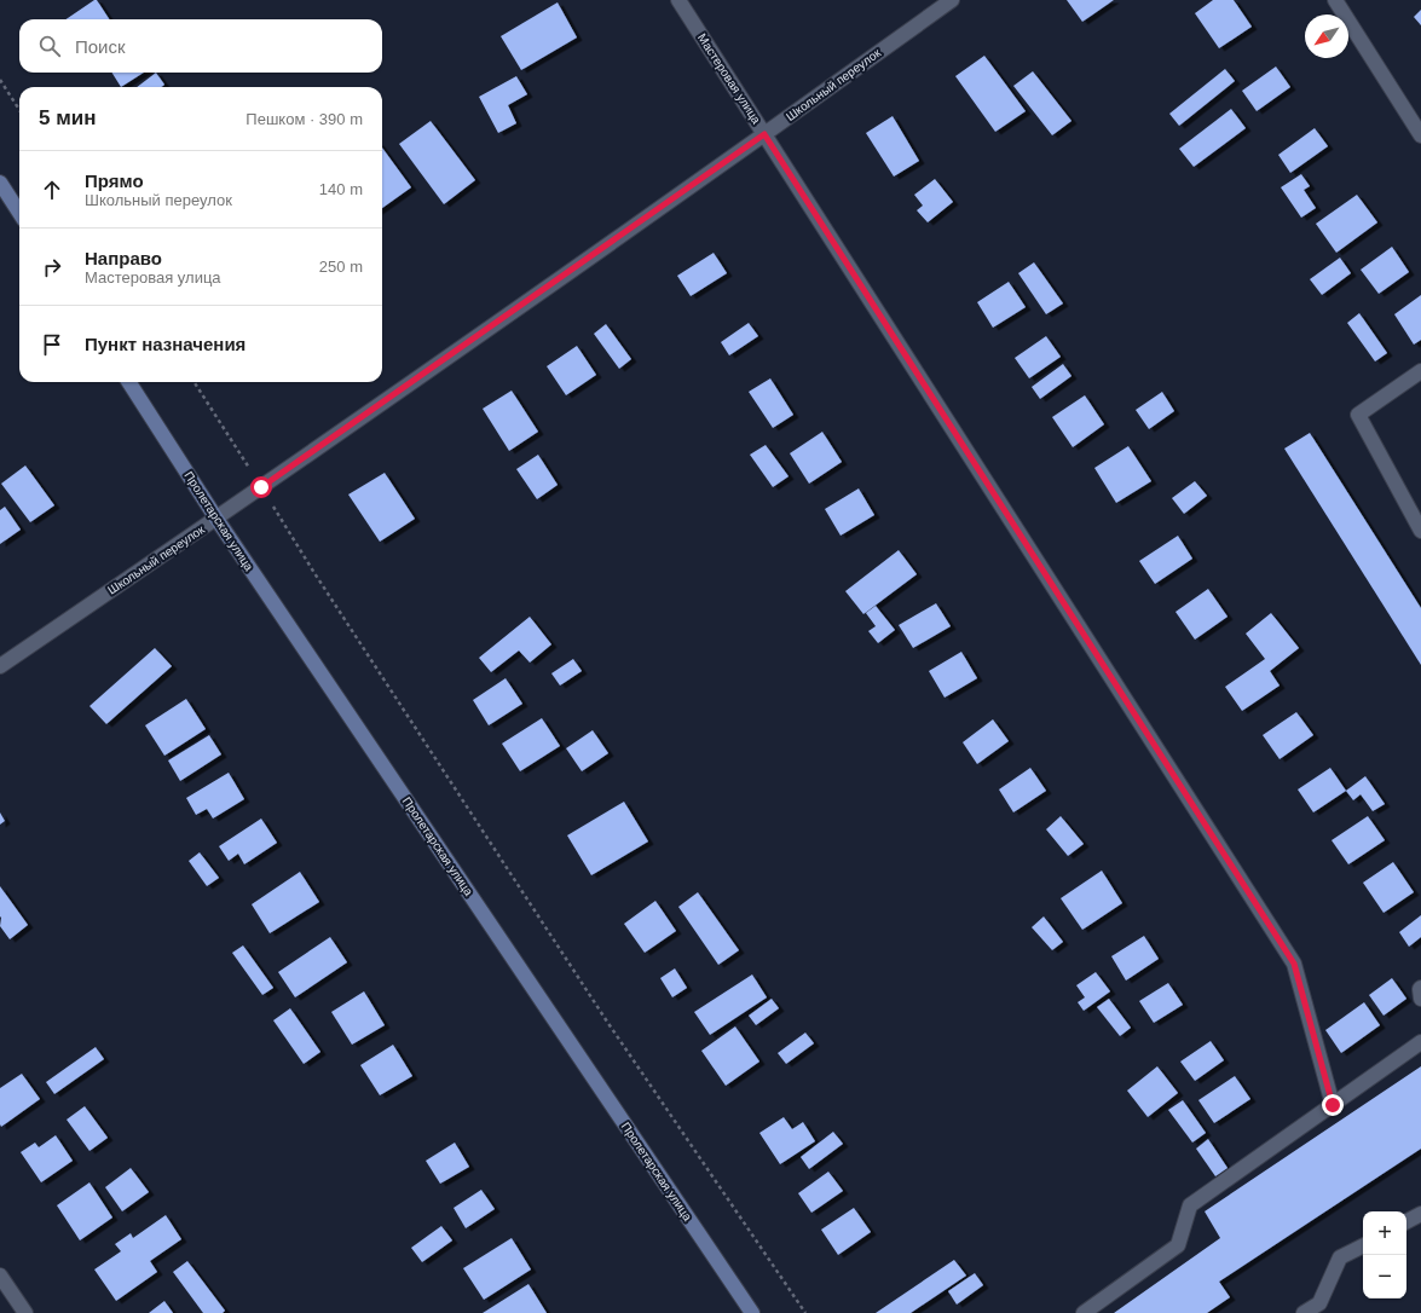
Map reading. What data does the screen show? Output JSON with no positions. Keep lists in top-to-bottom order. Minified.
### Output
{"streets":{"street":["Мастеровая улица","Школьный переулок","Пролетарская улица"]},"crossings":[["Мастеровая улица","Школьный переулок"],["Школьный переулок","Пролетарская улица"]],"north":"bottom left","page":{"search":"Поиск","heading":["5 мин","Пешком · 390 m"],"list":[["Прямо","Школьный переулок","140 m"],["Направо","Мастеровая улица","250 m"],"Пункт назначения"],"map_buttons":["+","−"]}}
